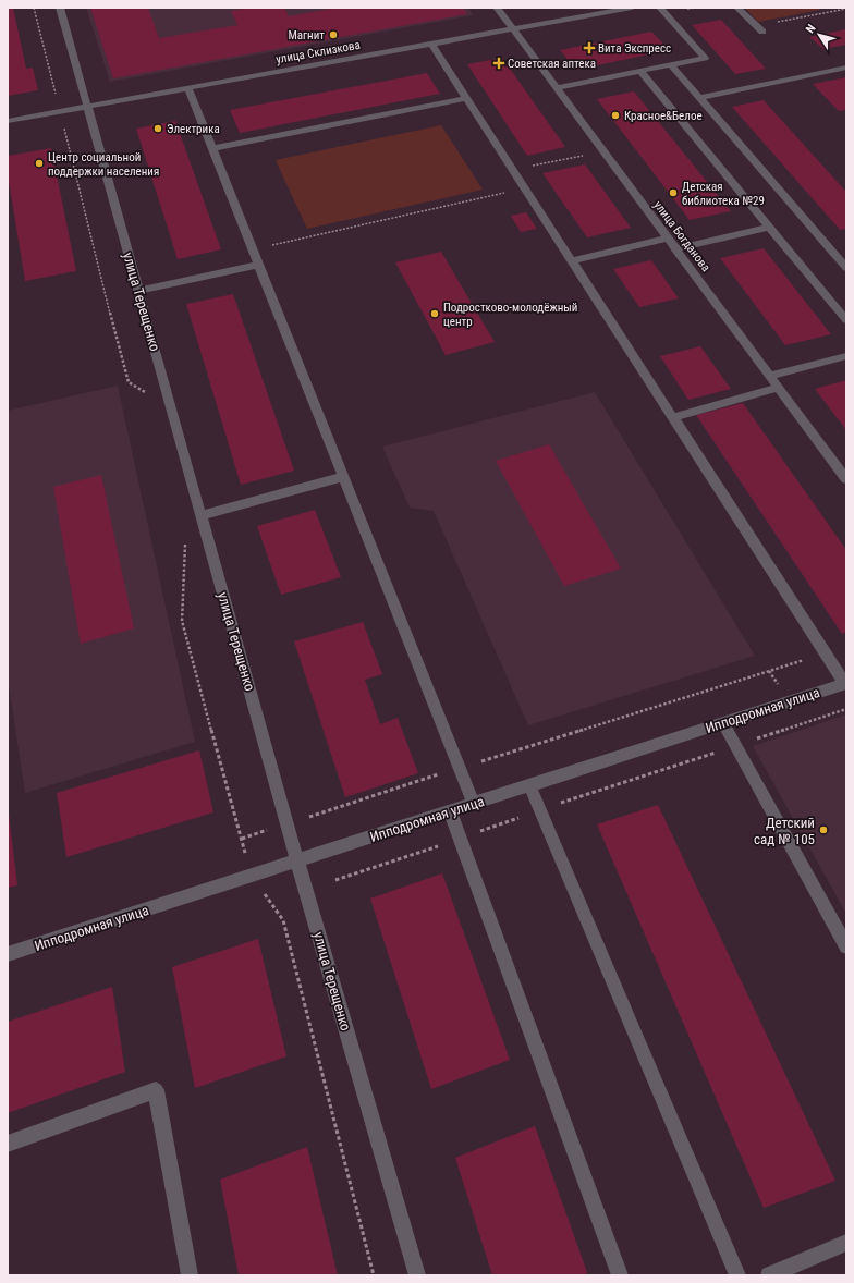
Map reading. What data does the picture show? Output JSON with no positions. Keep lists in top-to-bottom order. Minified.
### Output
{"streets":{"street":["улица Склизкова","улица Богданова","улица Терещенко","Ипподромная улица"]},"crossings":[["улица Склизкова","улица Богданова"],["улица Склизкова","улица Терещенко"],["улица Терещенко","Ипподромная улица"]],"places":{"other":["Магнит","Красное&Белое","Электрика","Центр социальной поддержки населения","Детская библиотека №29","Подростково-молодёжный центр","Детский сад № 105"],"health":["Вита Экспресс","Советская аптека"]},"north":"top left"}
